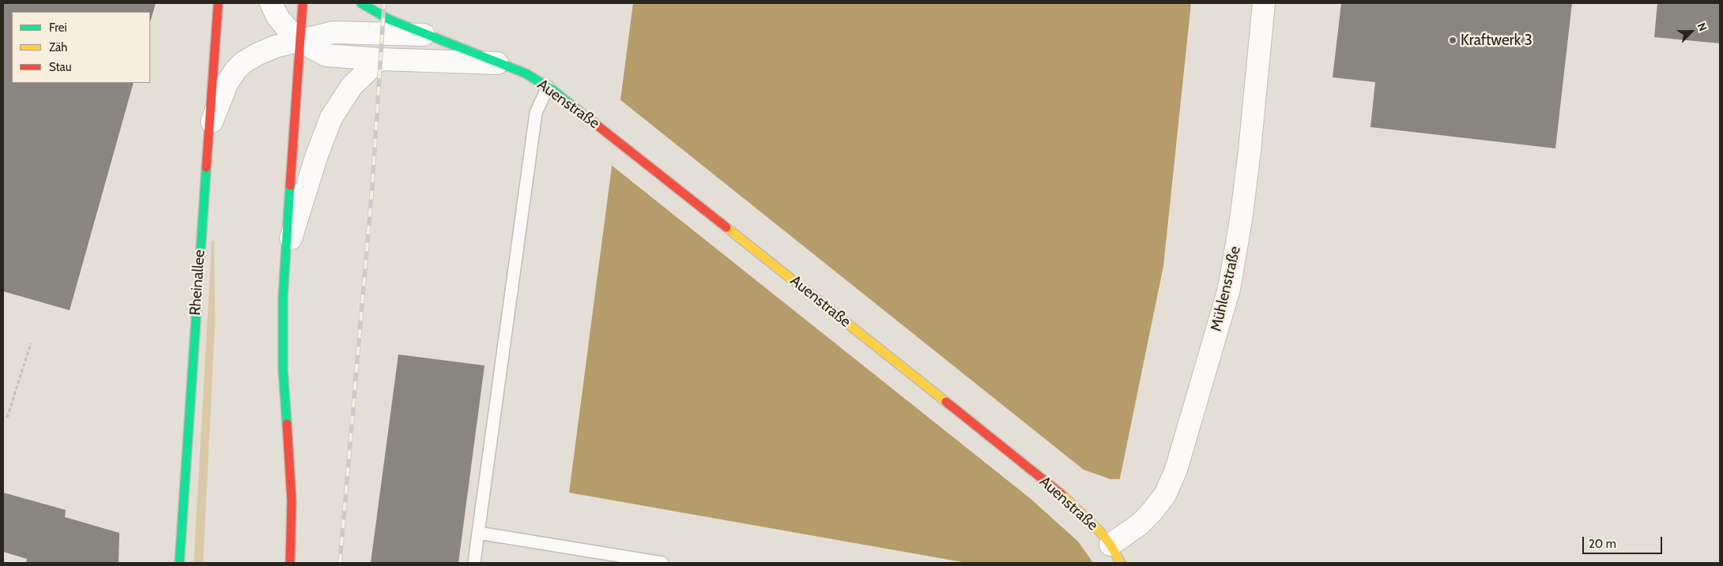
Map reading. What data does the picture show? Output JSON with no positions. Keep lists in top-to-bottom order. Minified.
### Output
{"streets":{"main road":["Auenstraße","Rheinallee"],"street":["Mühlenstraße"]},"crossings":[["Auenstraße","Rheinallee"],["Auenstraße","Mühlenstraße"]],"places":["Kraftwerk 3"],"legend":["Frei","Zäh","Stau"],"scale_bar":"20 m","north":"top right"}
